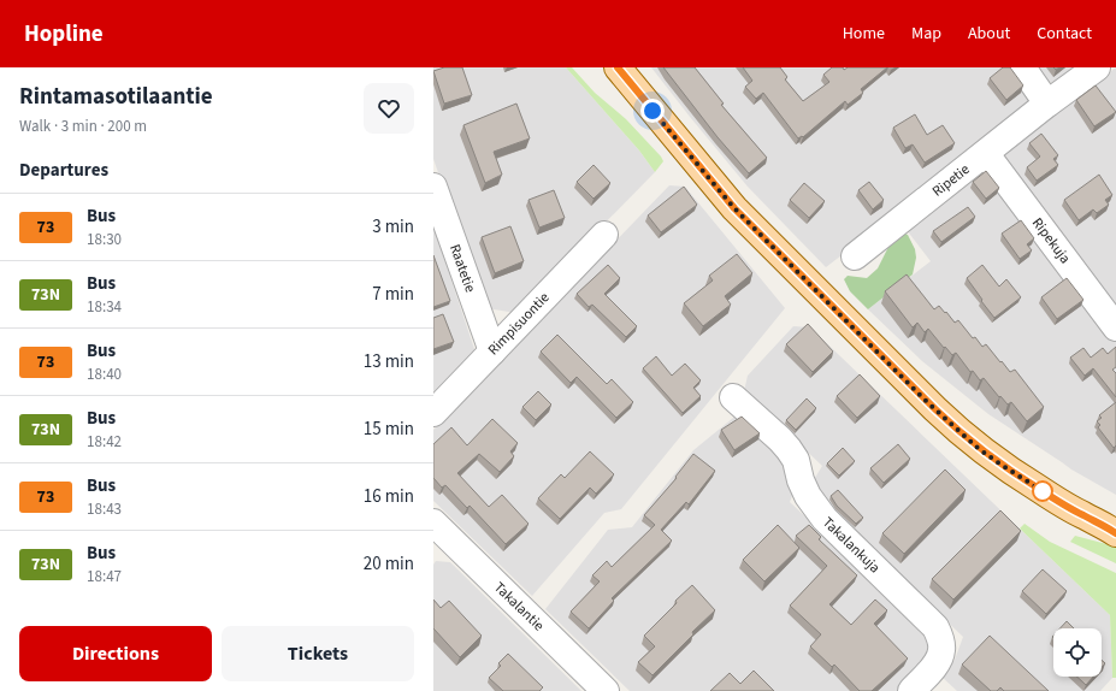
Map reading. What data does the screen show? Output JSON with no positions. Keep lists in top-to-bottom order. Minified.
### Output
{"streets":{"street":["Ripetie","Ripekuja","Raatetie","Rimpisuontie","Takalankuja","Takalantie"]},"crossings":[["Ripetie","Ripekuja"],["Raatetie","Rimpisuontie"]],"lines":["bus line 73"],"page":{"header":"Hopline","nav":["Home","Map","About","Contact"],"heading":[["Rintamasotilaantie","Walk · 3 min · 200 m"],"Departures"],"list":[{"mark":"73","name":"Bus","note":"18:30","value":"3 min"},{"mark":"73N","name":"Bus","note":"18:34","value":"7 min"},{"mark":"73","name":"Bus","note":"18:40","value":"13 min"},{"mark":"73N","name":"Bus","note":"18:42","value":"15 min"},{"mark":"73","name":"Bus","note":"18:43","value":"16 min"},{"mark":"73N","name":"Bus","note":"18:47","value":"20 min"}],"buttons":["Directions","Tickets"]}}
